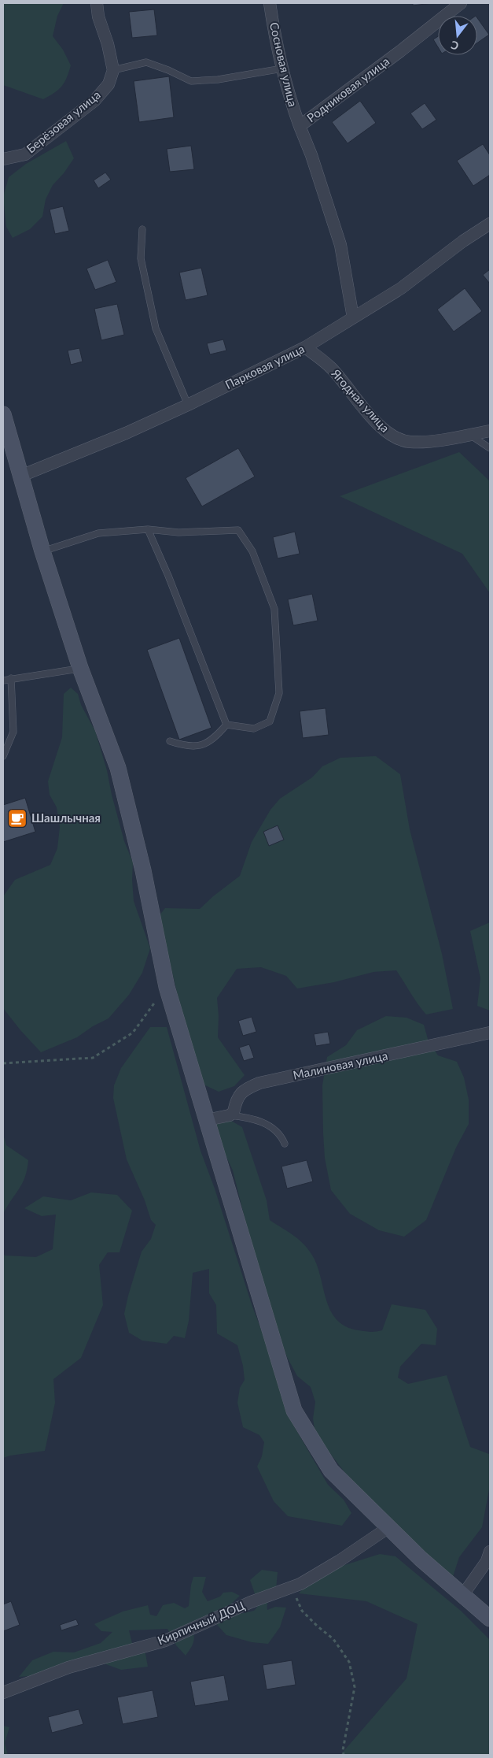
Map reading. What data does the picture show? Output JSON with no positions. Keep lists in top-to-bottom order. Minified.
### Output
{"streets":{"street":["Сосновая улица","Родниковая улица","Берёзовая улица","Парковая улица","Ягодная улица","Малиновая улица","Кирпичный ДОЦ"]},"crossings":[["Сосновая улица","Родниковая улица"],["Родниковая улица","Парковая улица"],["Парковая улица","Ягодная улица"]],"places":{"cafe":["Шашлычная"]},"north":"bottom"}
